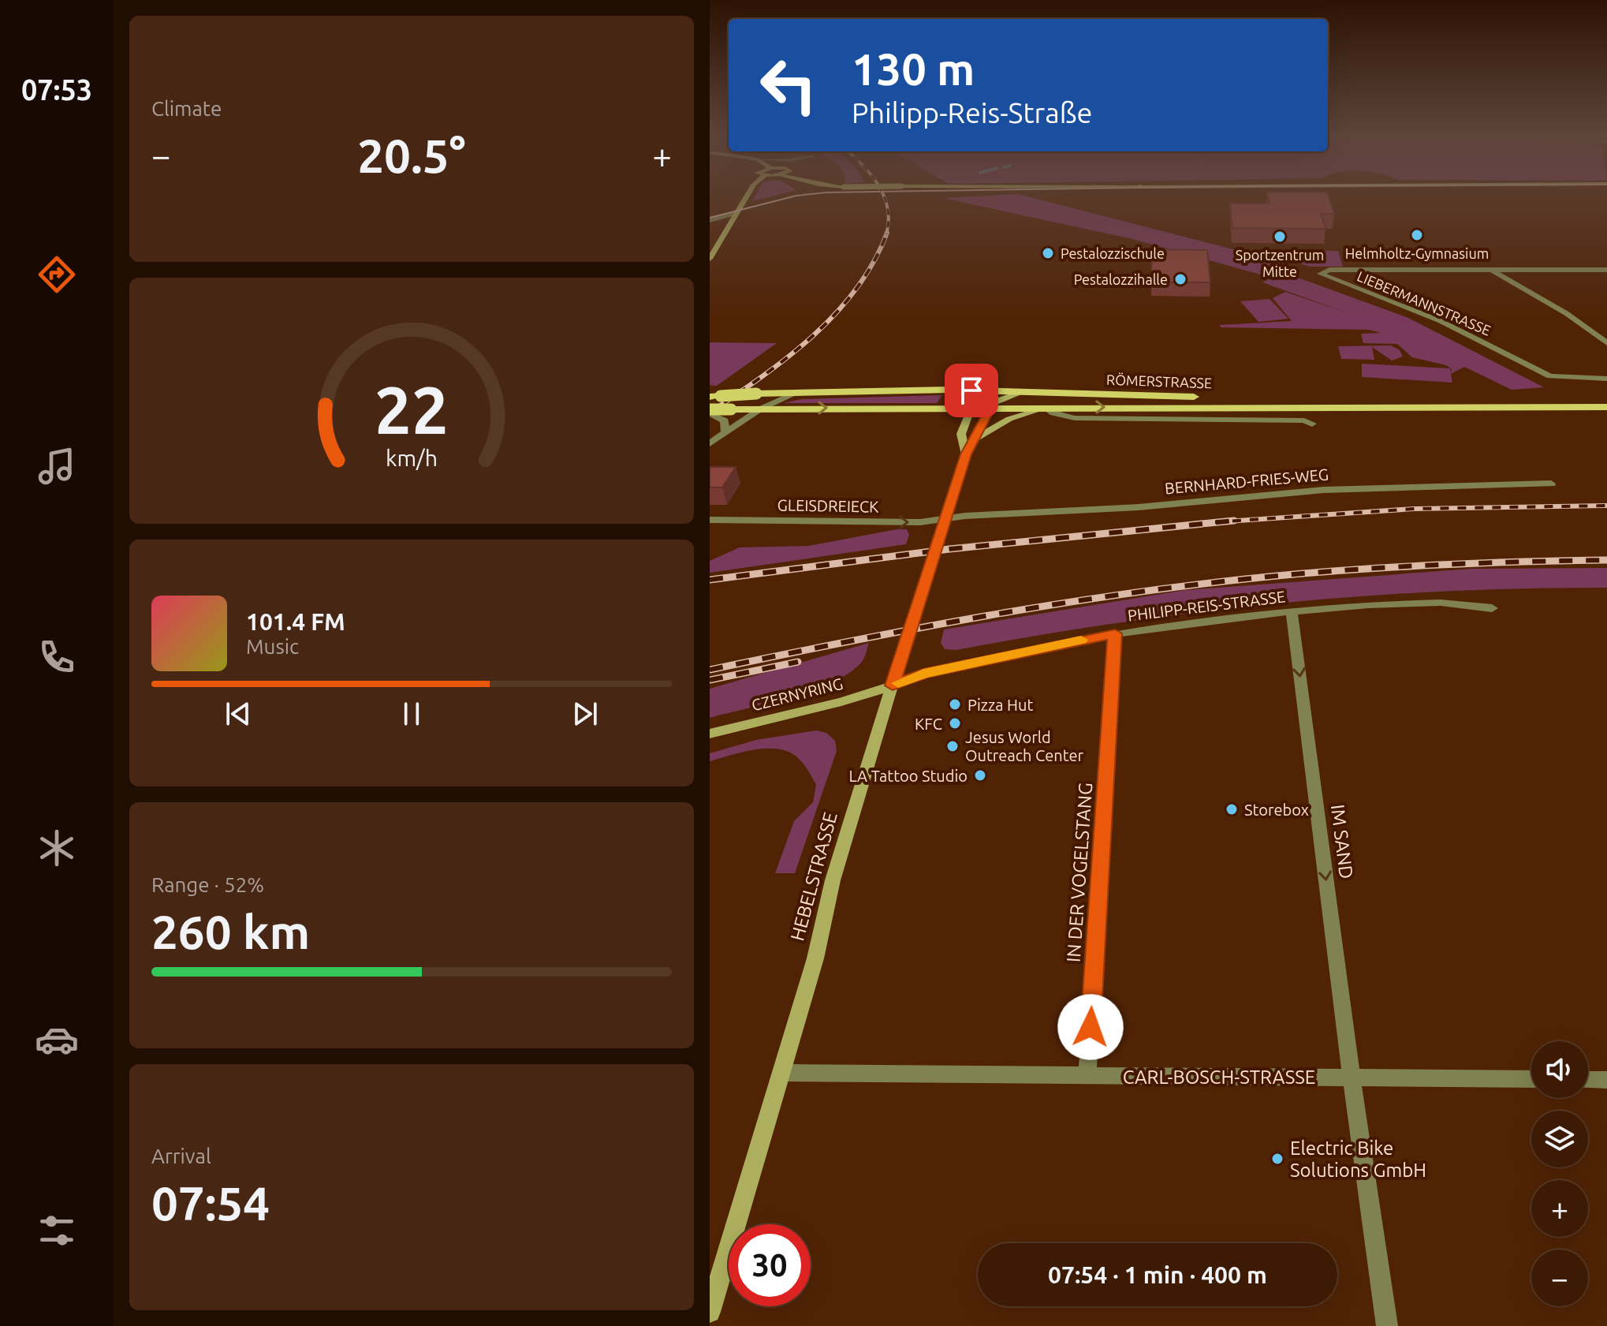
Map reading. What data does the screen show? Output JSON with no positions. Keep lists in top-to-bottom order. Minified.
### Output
{"streets":{"main road":["RÖMERSTRASSE","CZERNYRING","HEBELSTRASSE"],"street":["LIEBERMANNSTRASSE","BERNHARD-FRIES-WEG","GLEISDREIECK","PHILIPP-REIS-STRASSE","IM SAND","IN DER VOGELSTANG","CARL-BOSCH-STRASSE"]},"crossings":[["RÖMERSTRASSE","HEBELSTRASSE"],["BERNHARD-FRIES-WEG","GLEISDREIECK"],["BERNHARD-FRIES-WEG","HEBELSTRASSE"],["GLEISDREIECK","HEBELSTRASSE"],["PHILIPP-REIS-STRASSE","CZERNYRING"],["PHILIPP-REIS-STRASSE","IM SAND"],["PHILIPP-REIS-STRASSE","IN DER VOGELSTANG"],["PHILIPP-REIS-STRASSE","HEBELSTRASSE"],["CZERNYRING","HEBELSTRASSE"],["IM SAND","CARL-BOSCH-STRASSE"],["IN DER VOGELSTANG","CARL-BOSCH-STRASSE"],["HEBELSTRASSE","CARL-BOSCH-STRASSE"]],"one_way":["GLEISDREIECK","IM SAND"],"places":["Helmholtz-Gymnasium","Sportzentrum Mitte","Pestalozzischule","Pestalozzihalle","Pizza Hut","KFC","Jesus World Outreach Center","LA Tattoo Studio","Storebox","Electric Bike Solutions GmbH"],"page":{"tabs":"07:53","tile":["Climate",["Range · 52%","260 km"],["Arrival","07:54"]],"turn":["130 m","Philipp-Reis-Straße"],"heat":["−","20.5°","+"],"song":["101.4 FM","Music"],"map_buttons":["+","−"],"limit":"30","trip":"07:54 · 1 min · 400 m","gauge":["22","km/h"]}}
